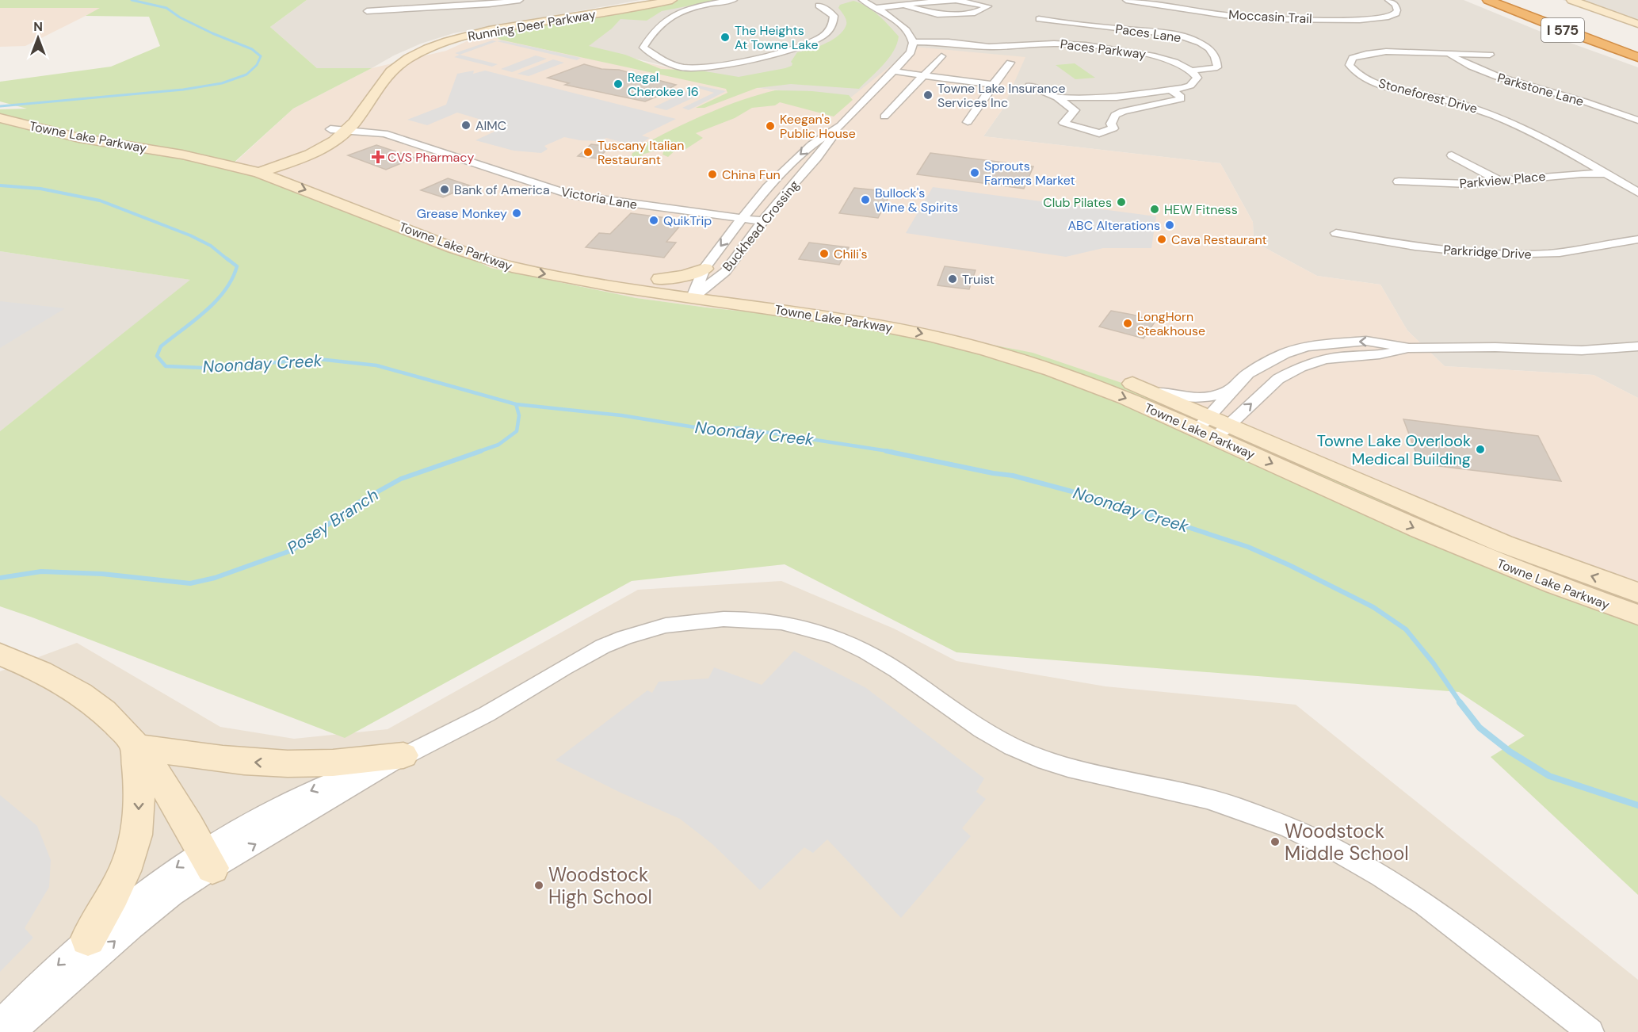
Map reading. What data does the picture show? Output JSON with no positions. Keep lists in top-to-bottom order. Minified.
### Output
{"streets":{"highway":["I 575"],"main road":["Running Deer Parkway","Towne Lake Parkway"],"street":["Moccasin Trail","Paces Lane","Paces Parkway","Parkstone Lane","Stoneforest Drive","Parkview Place","Victoria Lane","Buckhead Crossing","Parkridge Drive"]},"crossings":[["Running Deer Parkway","Towne Lake Parkway"],["Running Deer Parkway","Victoria Lane"],["Paces Lane","Paces Parkway"],["Paces Parkway","Buckhead Crossing"],["Parkstone Lane","Stoneforest Drive"],["Stoneforest Drive","Parkview Place"],["Towne Lake Parkway","Buckhead Crossing"],["Victoria Lane","Buckhead Crossing"]],"water":["Noonday Creek","Posey Branch"],"places":{"other":["The Heights At Towne Lake","Regal Cherokee 16","Towne Lake Insurance Services Inc","AIMC","Keegan's Public House","Tuscany Italian Restaurant","Sprouts Farmers Market","China Fun","Bank of America","Bullock's Wine & Spirits","Club Pilates","HEW Fitness","Grease Monkey","QuikTrip","ABC Alterations","Cava Restaurant","Chili's","Truist","LongHorn Steakhouse","Towne Lake Overlook Medical Building","Woodstock Middle School","Woodstock High School"],"health":["CVS Pharmacy"]},"north":"top"}
